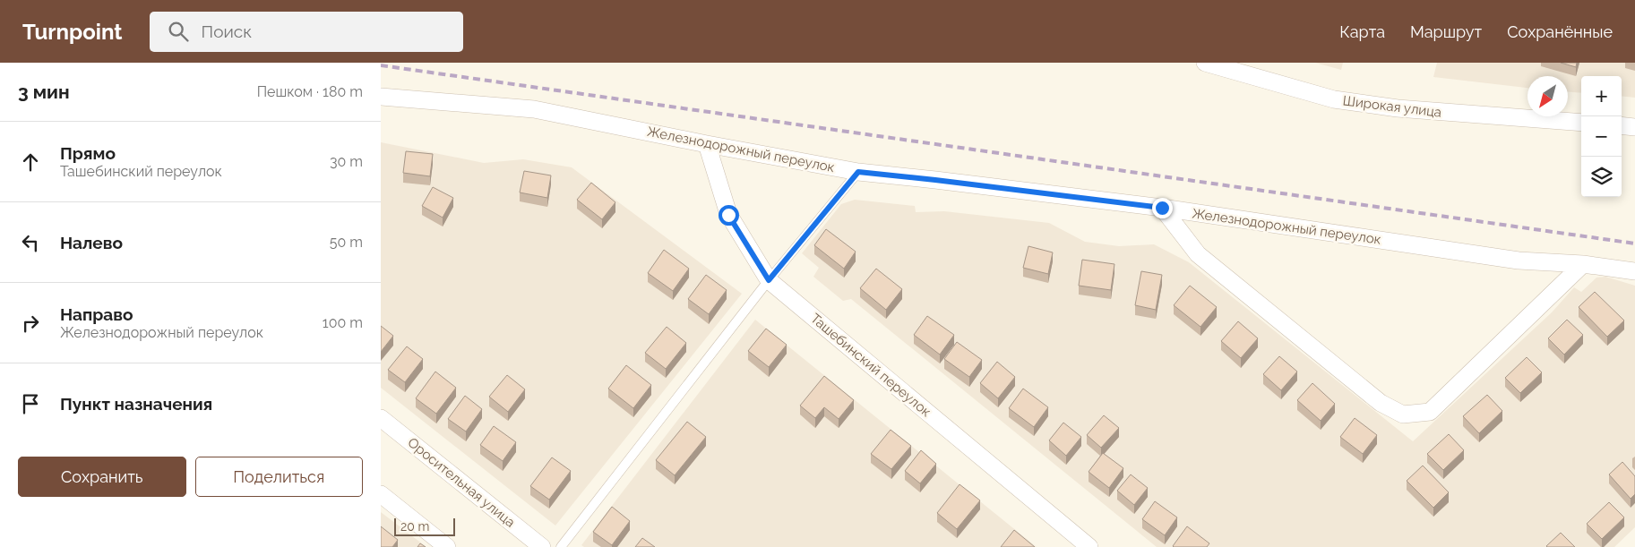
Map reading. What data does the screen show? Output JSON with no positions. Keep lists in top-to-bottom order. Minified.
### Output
{"streets":{"street":["Широкая улица","Железнодорожный переулок","Ташебинский переулок","Оросительная улица"]},"crossings":[["Железнодорожный переулок","Ташебинский переулок"]],"scale_bar":"20 m","north":"bottom left","page":{"header":"Turnpoint","search":"Поиск","nav":["Карта","Маршрут","Сохранённые"],"heading":["3 мин","Пешком · 180 m"],"map_buttons":["+","−"],"list":[["Прямо","Ташебинский переулок","30 m"],["Налево","50 m"],["Направо","Железнодорожный переулок","100 m"],"Пункт назначения"],"buttons":["Сохранить","Поделиться"],"scale":"20 m"}}
